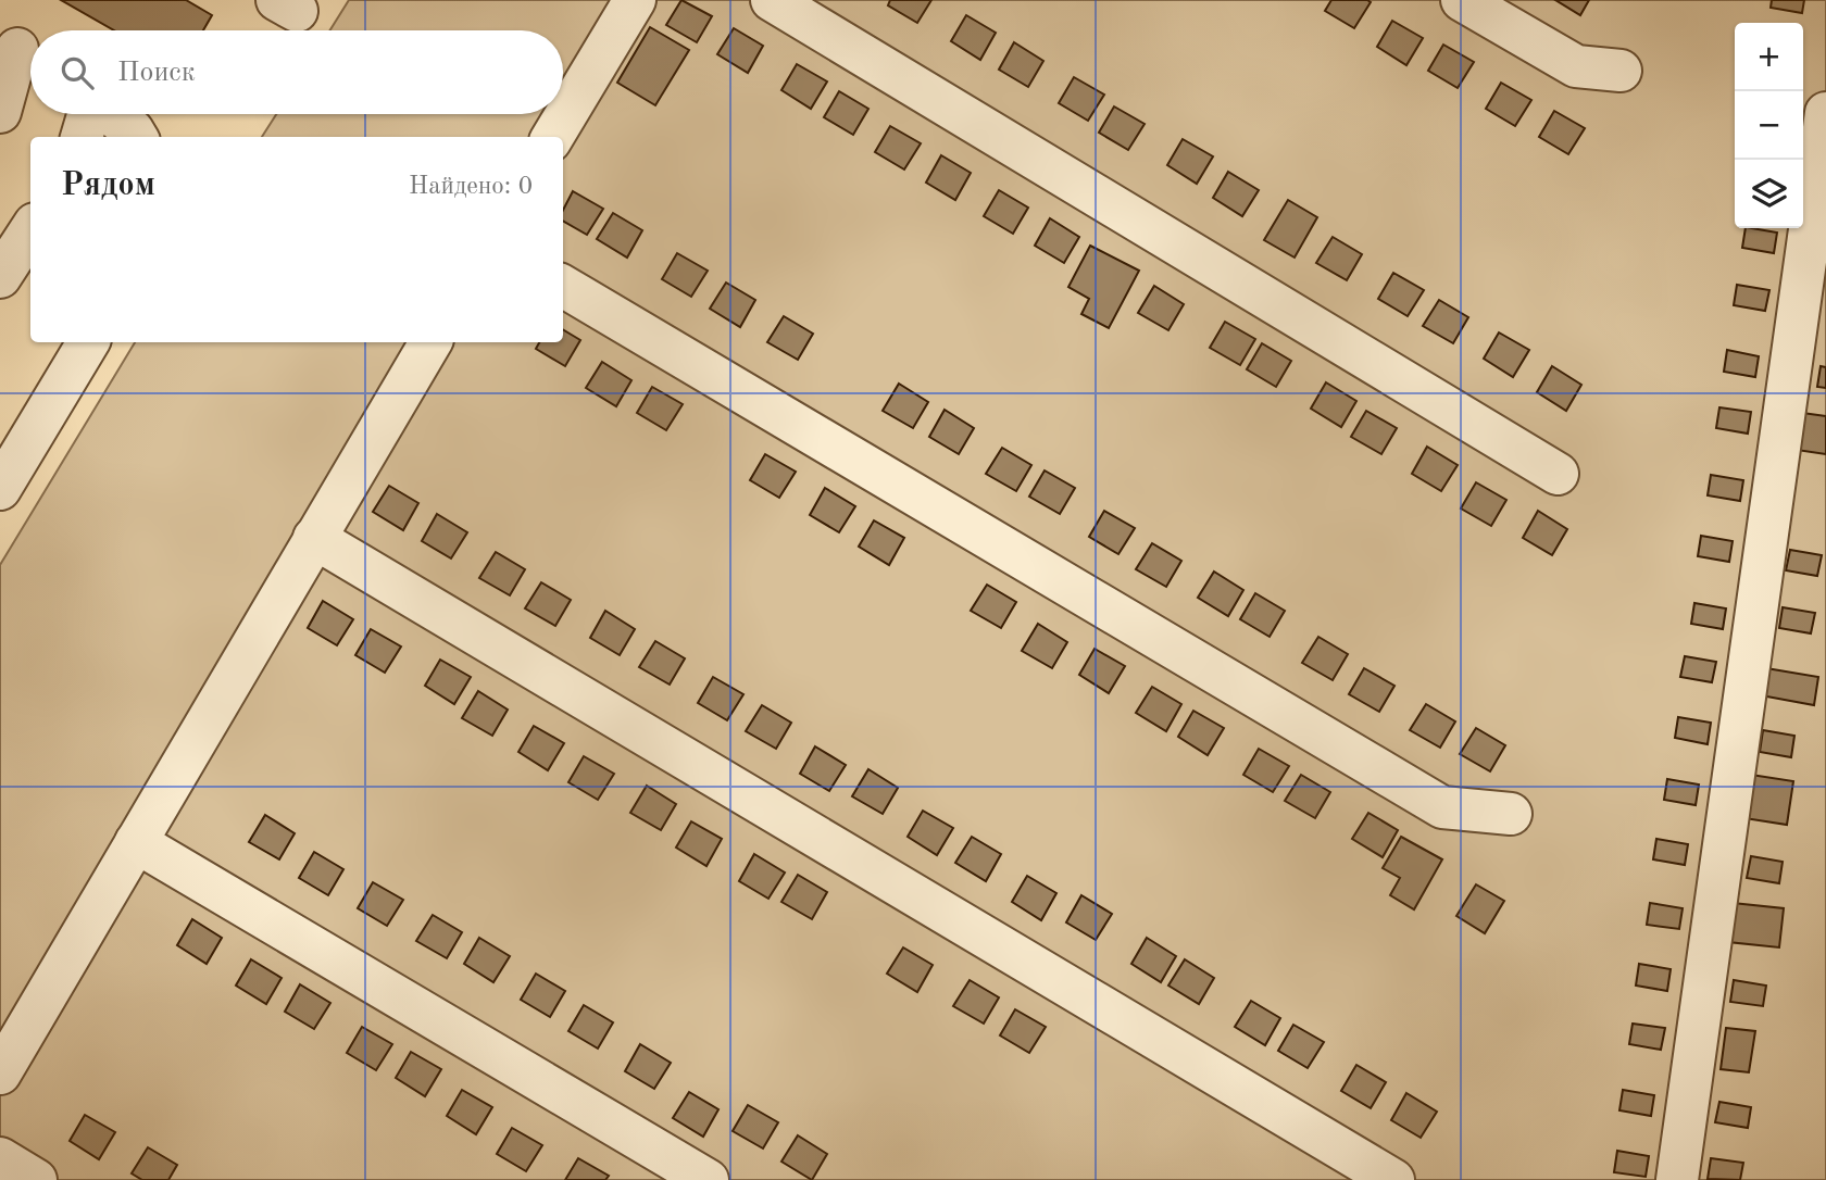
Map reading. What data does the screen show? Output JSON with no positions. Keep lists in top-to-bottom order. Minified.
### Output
{"page":{"map_buttons":["+","−"],"search":"Поиск","heading":["Рядом","Найдено: 0"]}}
